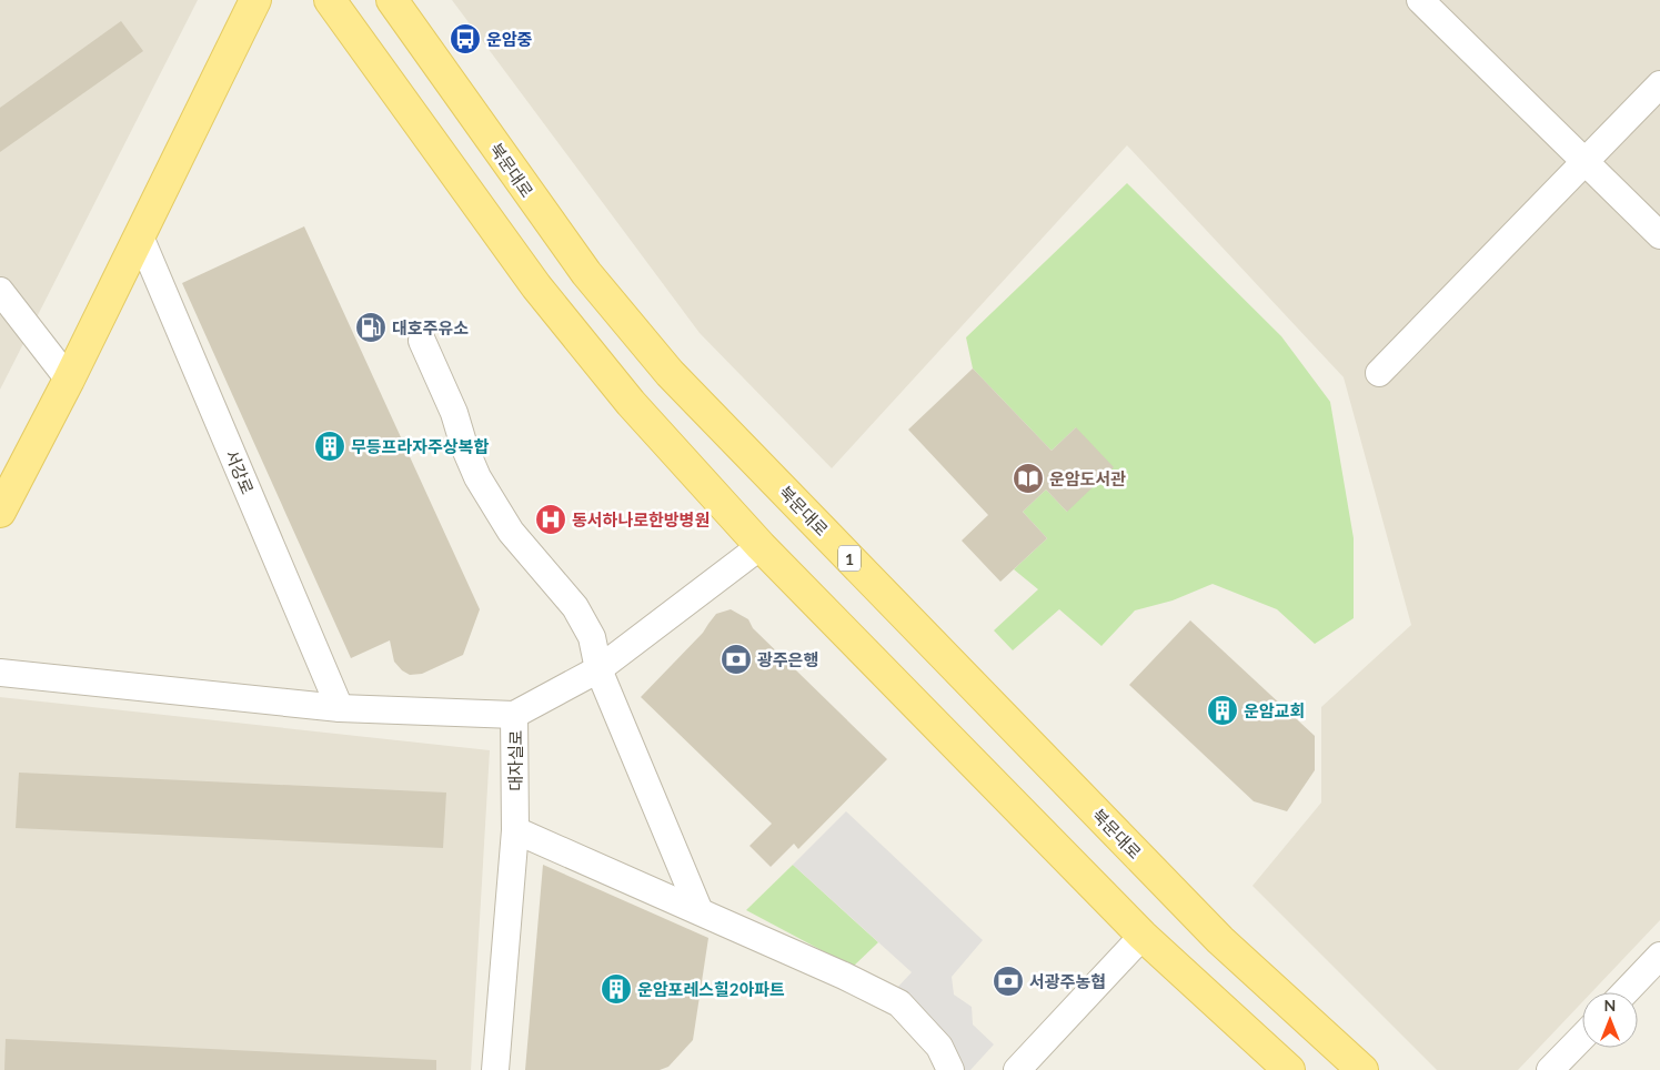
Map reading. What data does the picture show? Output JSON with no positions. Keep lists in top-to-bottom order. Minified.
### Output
{"streets":{"main road":["북문대로","1"],"street":["서강로","대자실로"]},"places":{"bus stop":["운암중"],"fuel station":["대호주유소"],"building":["무등프라자주상복합","운암교회","운암포레스힐2아파트"],"library":["운암도서관"],"hospital":["동서하나로한방병원"],"bank":["광주은행","서광주농협"]},"north":"top"}
